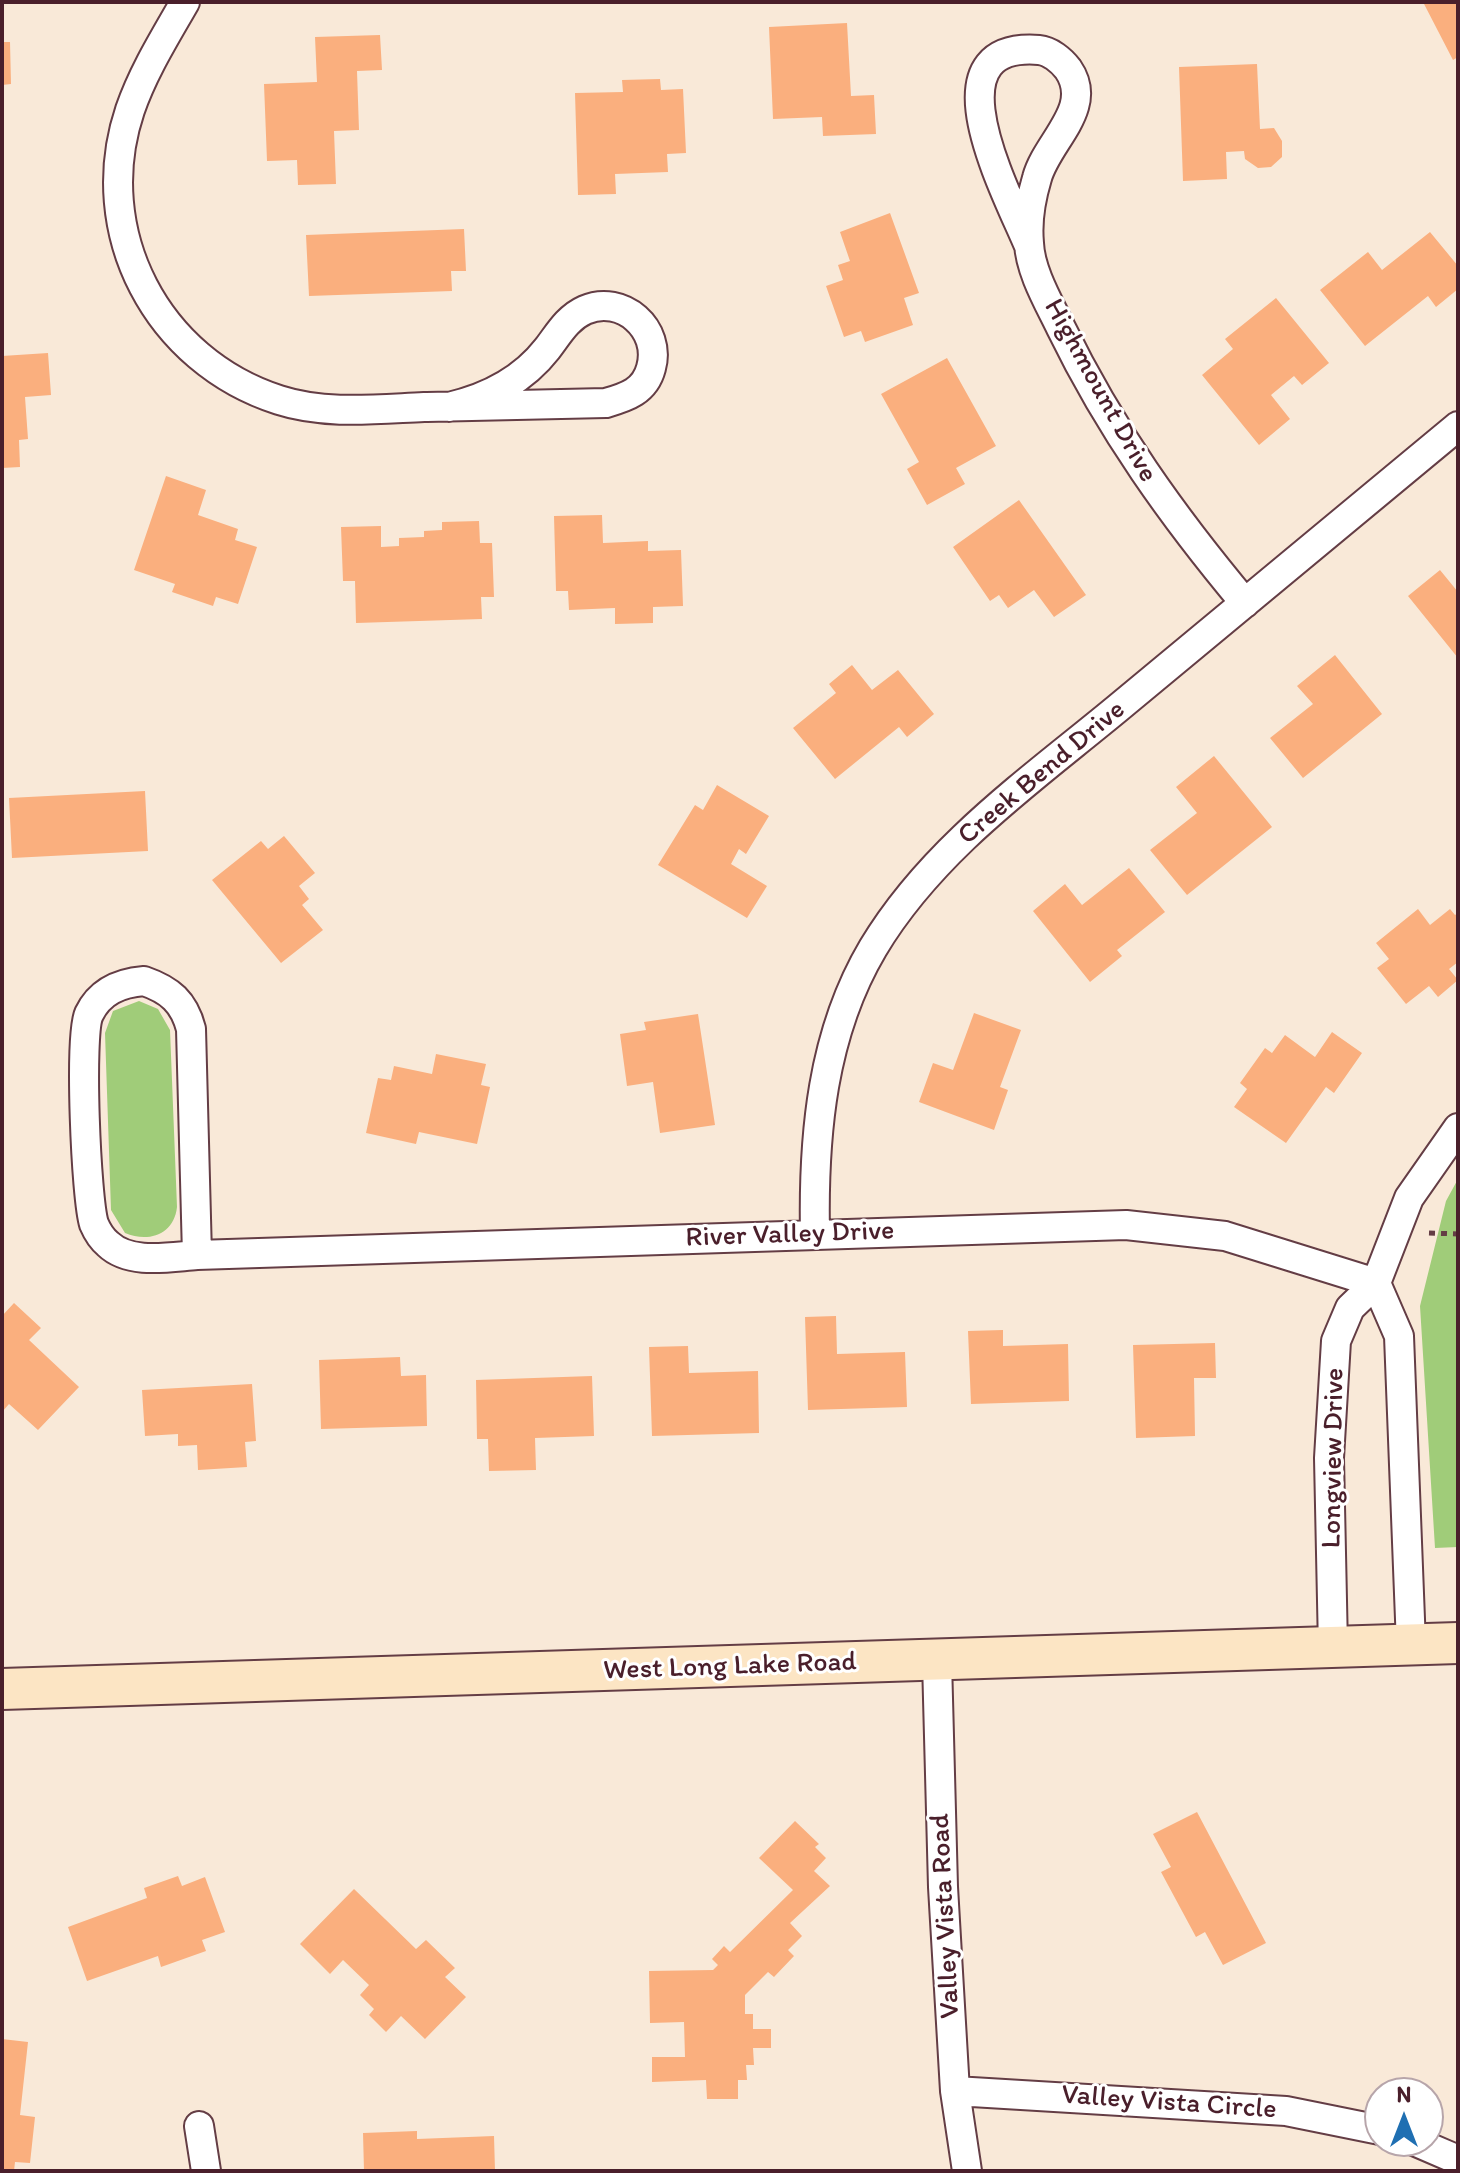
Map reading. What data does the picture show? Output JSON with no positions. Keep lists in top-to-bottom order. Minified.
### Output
{"streets":{"main road":["West Long Lake Road"],"street":["Highmount Drive","Creek Bend Drive","River Valley Drive","Longview Drive","Valley Vista Road","Valley Vista Circle"]},"crossings":[["Highmount Drive","Creek Bend Drive"],["Creek Bend Drive","River Valley Drive"],["River Valley Drive","Longview Drive"],["Longview Drive","West Long Lake Road"],["West Long Lake Road","Valley Vista Road"],["Valley Vista Road","Valley Vista Circle"]],"north":"top"}
